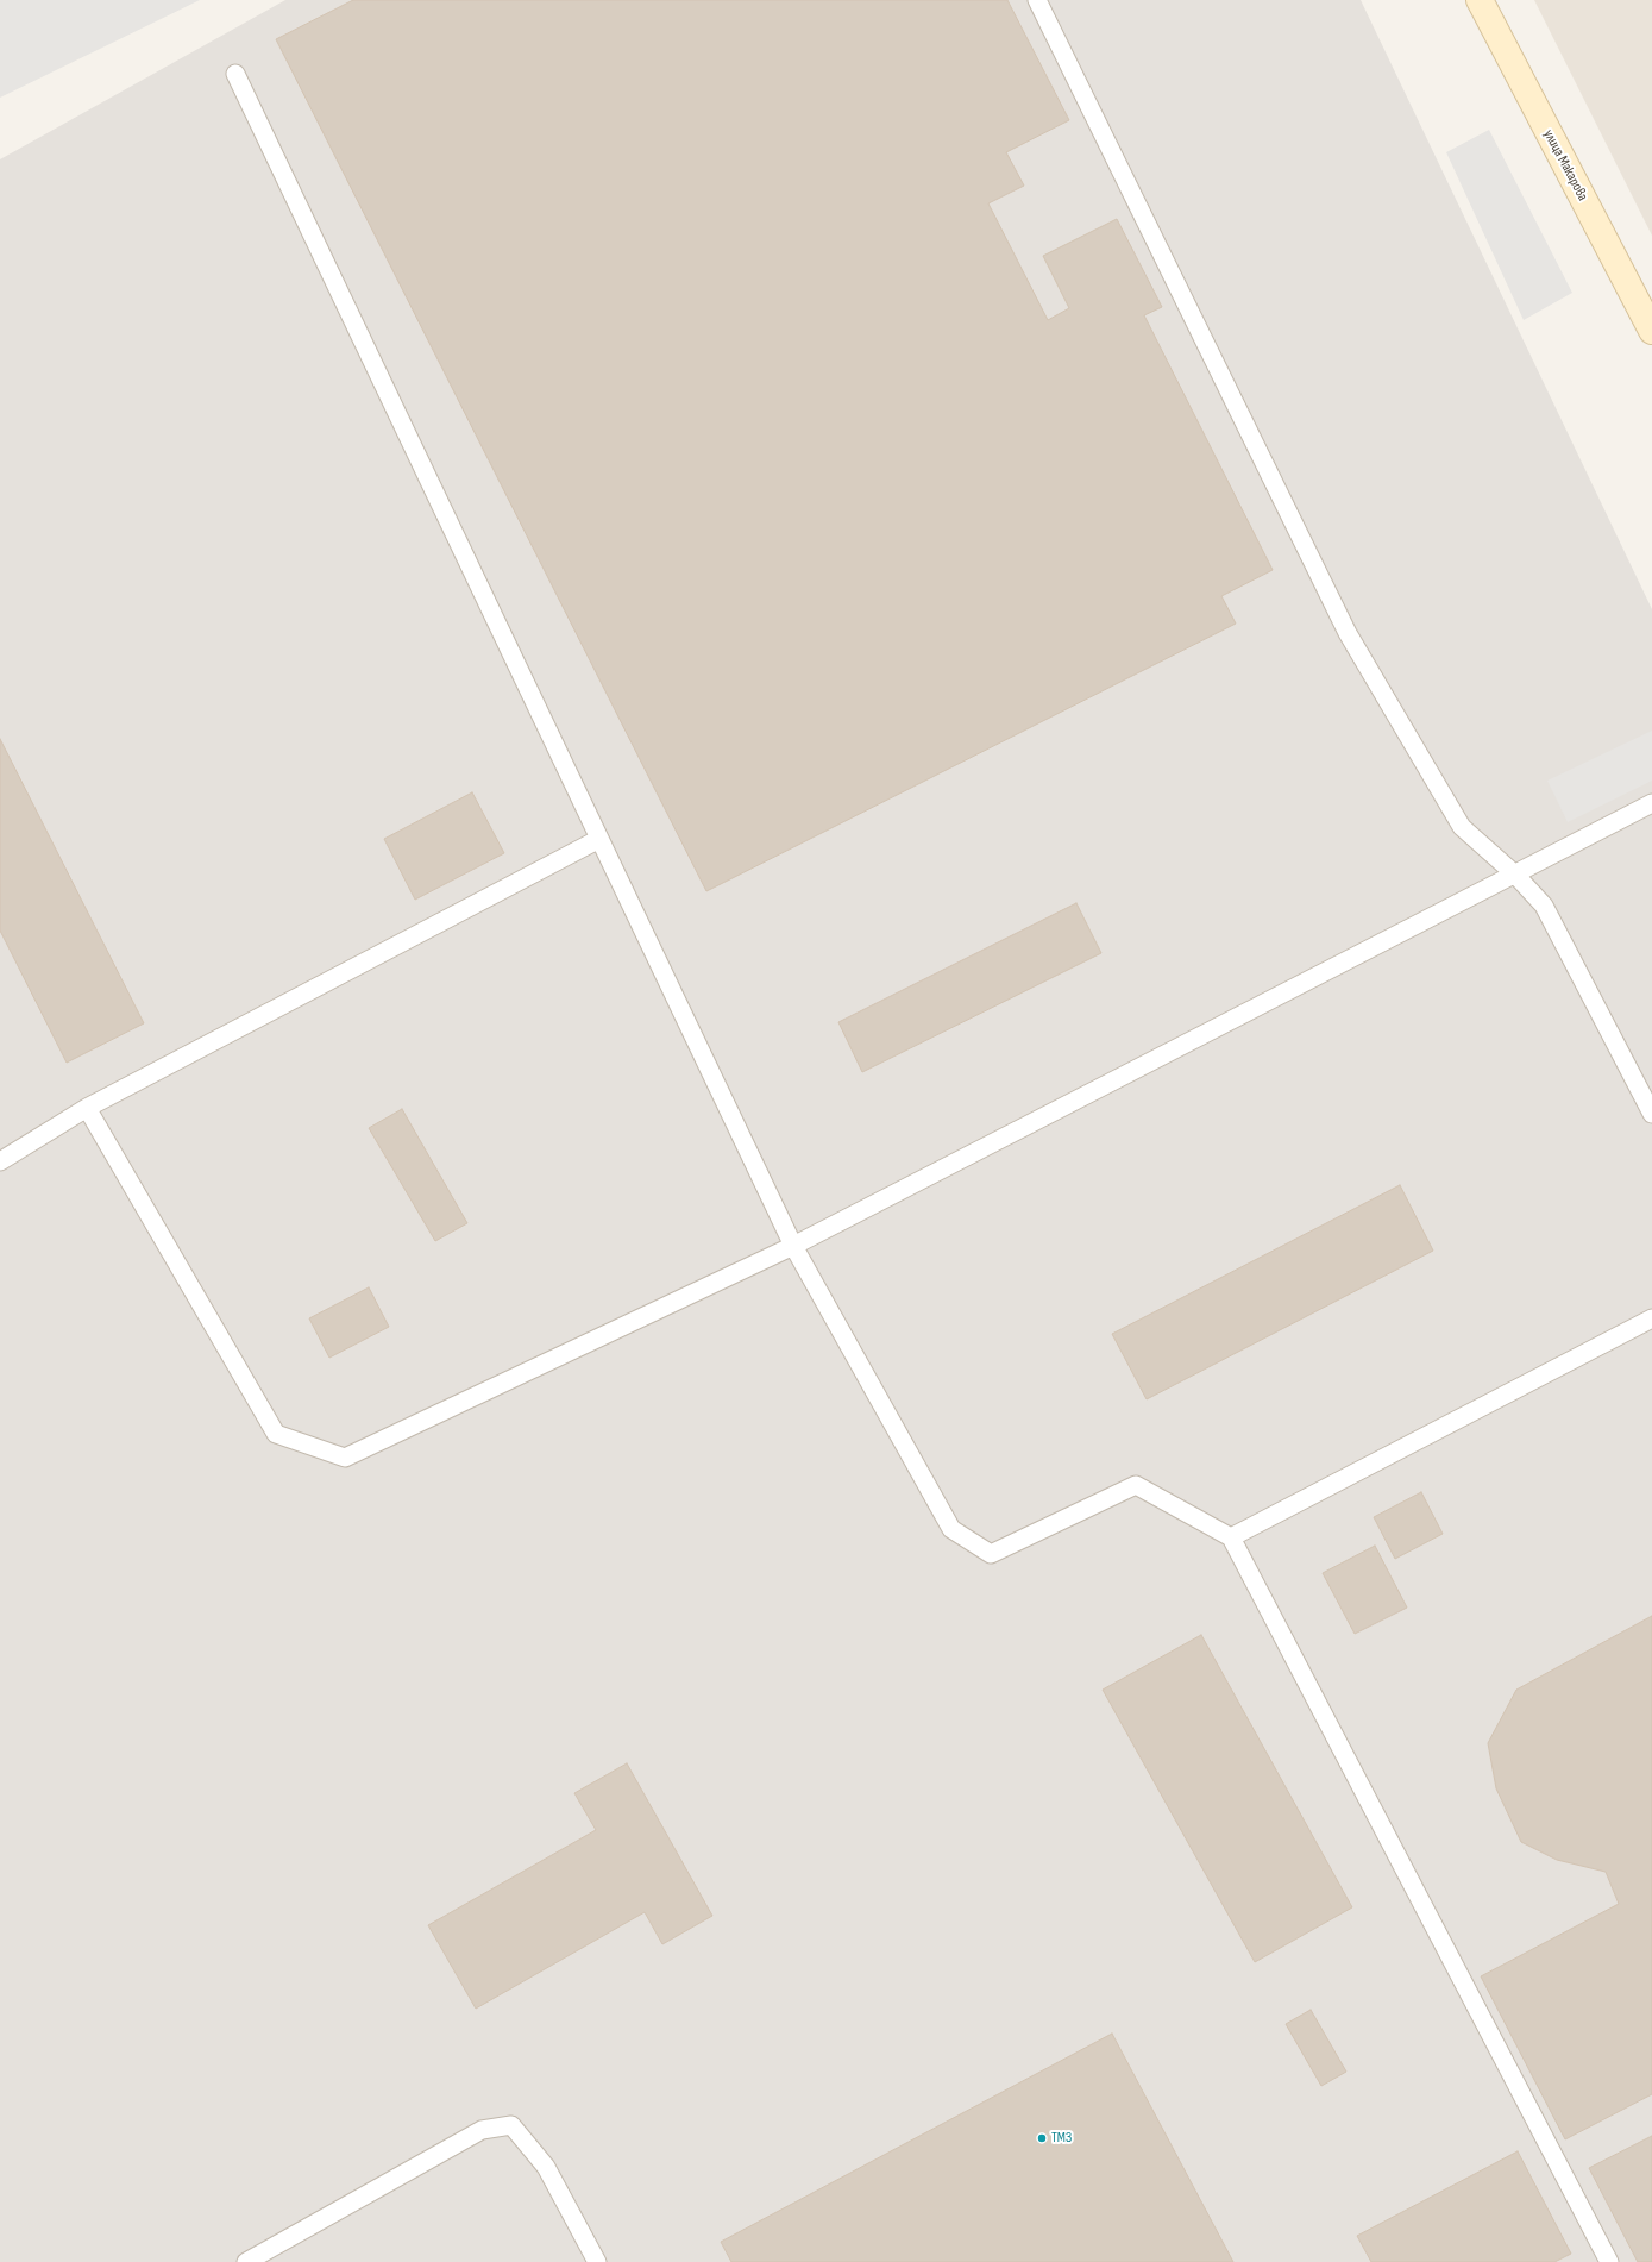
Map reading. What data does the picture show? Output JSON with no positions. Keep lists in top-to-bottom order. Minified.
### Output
{"streets":{"street":["улица Макарова"]},"places":["ТМЗ"]}
